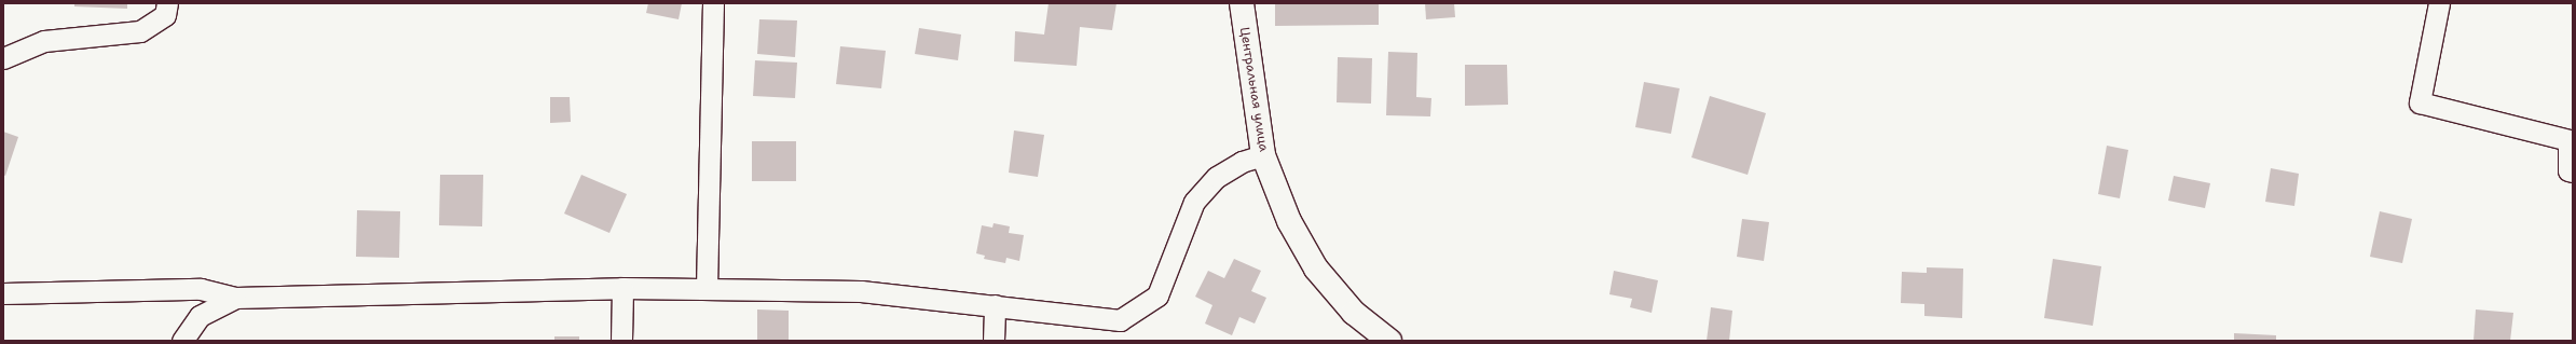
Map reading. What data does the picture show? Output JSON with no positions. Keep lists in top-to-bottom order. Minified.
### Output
{"streets":{"street":["Центральная улица"]}}
